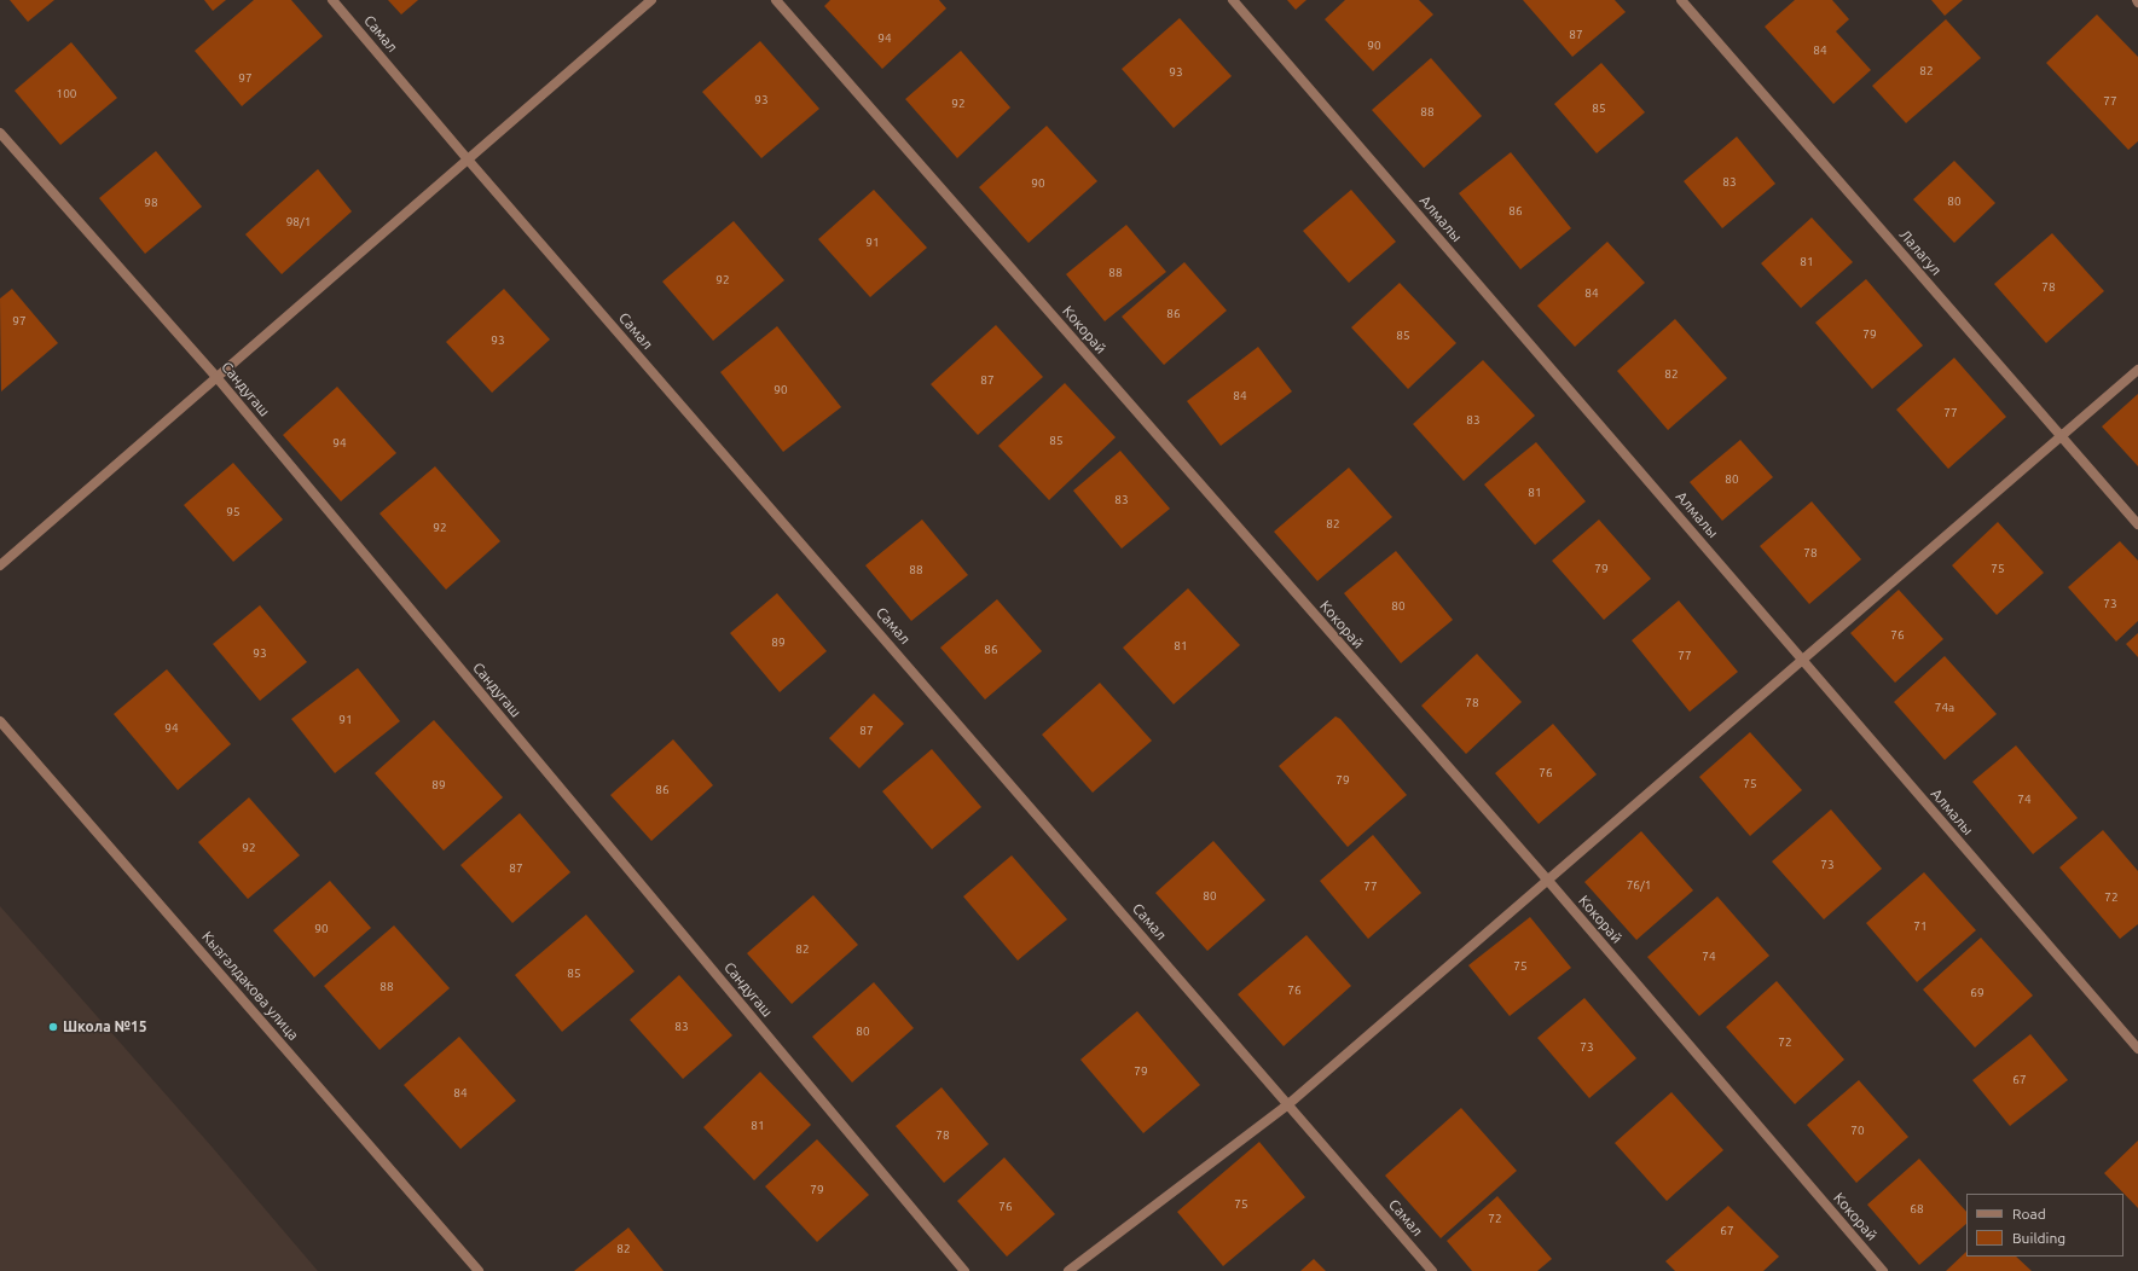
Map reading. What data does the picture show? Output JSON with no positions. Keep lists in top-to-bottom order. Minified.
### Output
{"streets":{"street":["Самал","Алмалы","Лалагул","Кокорай","Сандугаш","Кызгалдакова улица"]},"places":["Школа №15"],"house_numbers":["87","94","90","84","82","93","97","100","93","77","92","85","88","83","90","80","98","86","98/1","91","81","88","92","78","84","86","97","79","85","93","82","87","90","84","77","83","85","94","80","81","83","95","82","92","78","79","75","88","73","80","76","89","81","86","93","77","78","74а","91","94","87","76","79","75","89","86","74","92","73","87","76/1","77","80","72","71","90","82","74","75","85","88","76","69","83","80","72","73","79","67","84","81","70","78","79","75","76","68","72","67","82"],"legend":["Road","Building"]}
